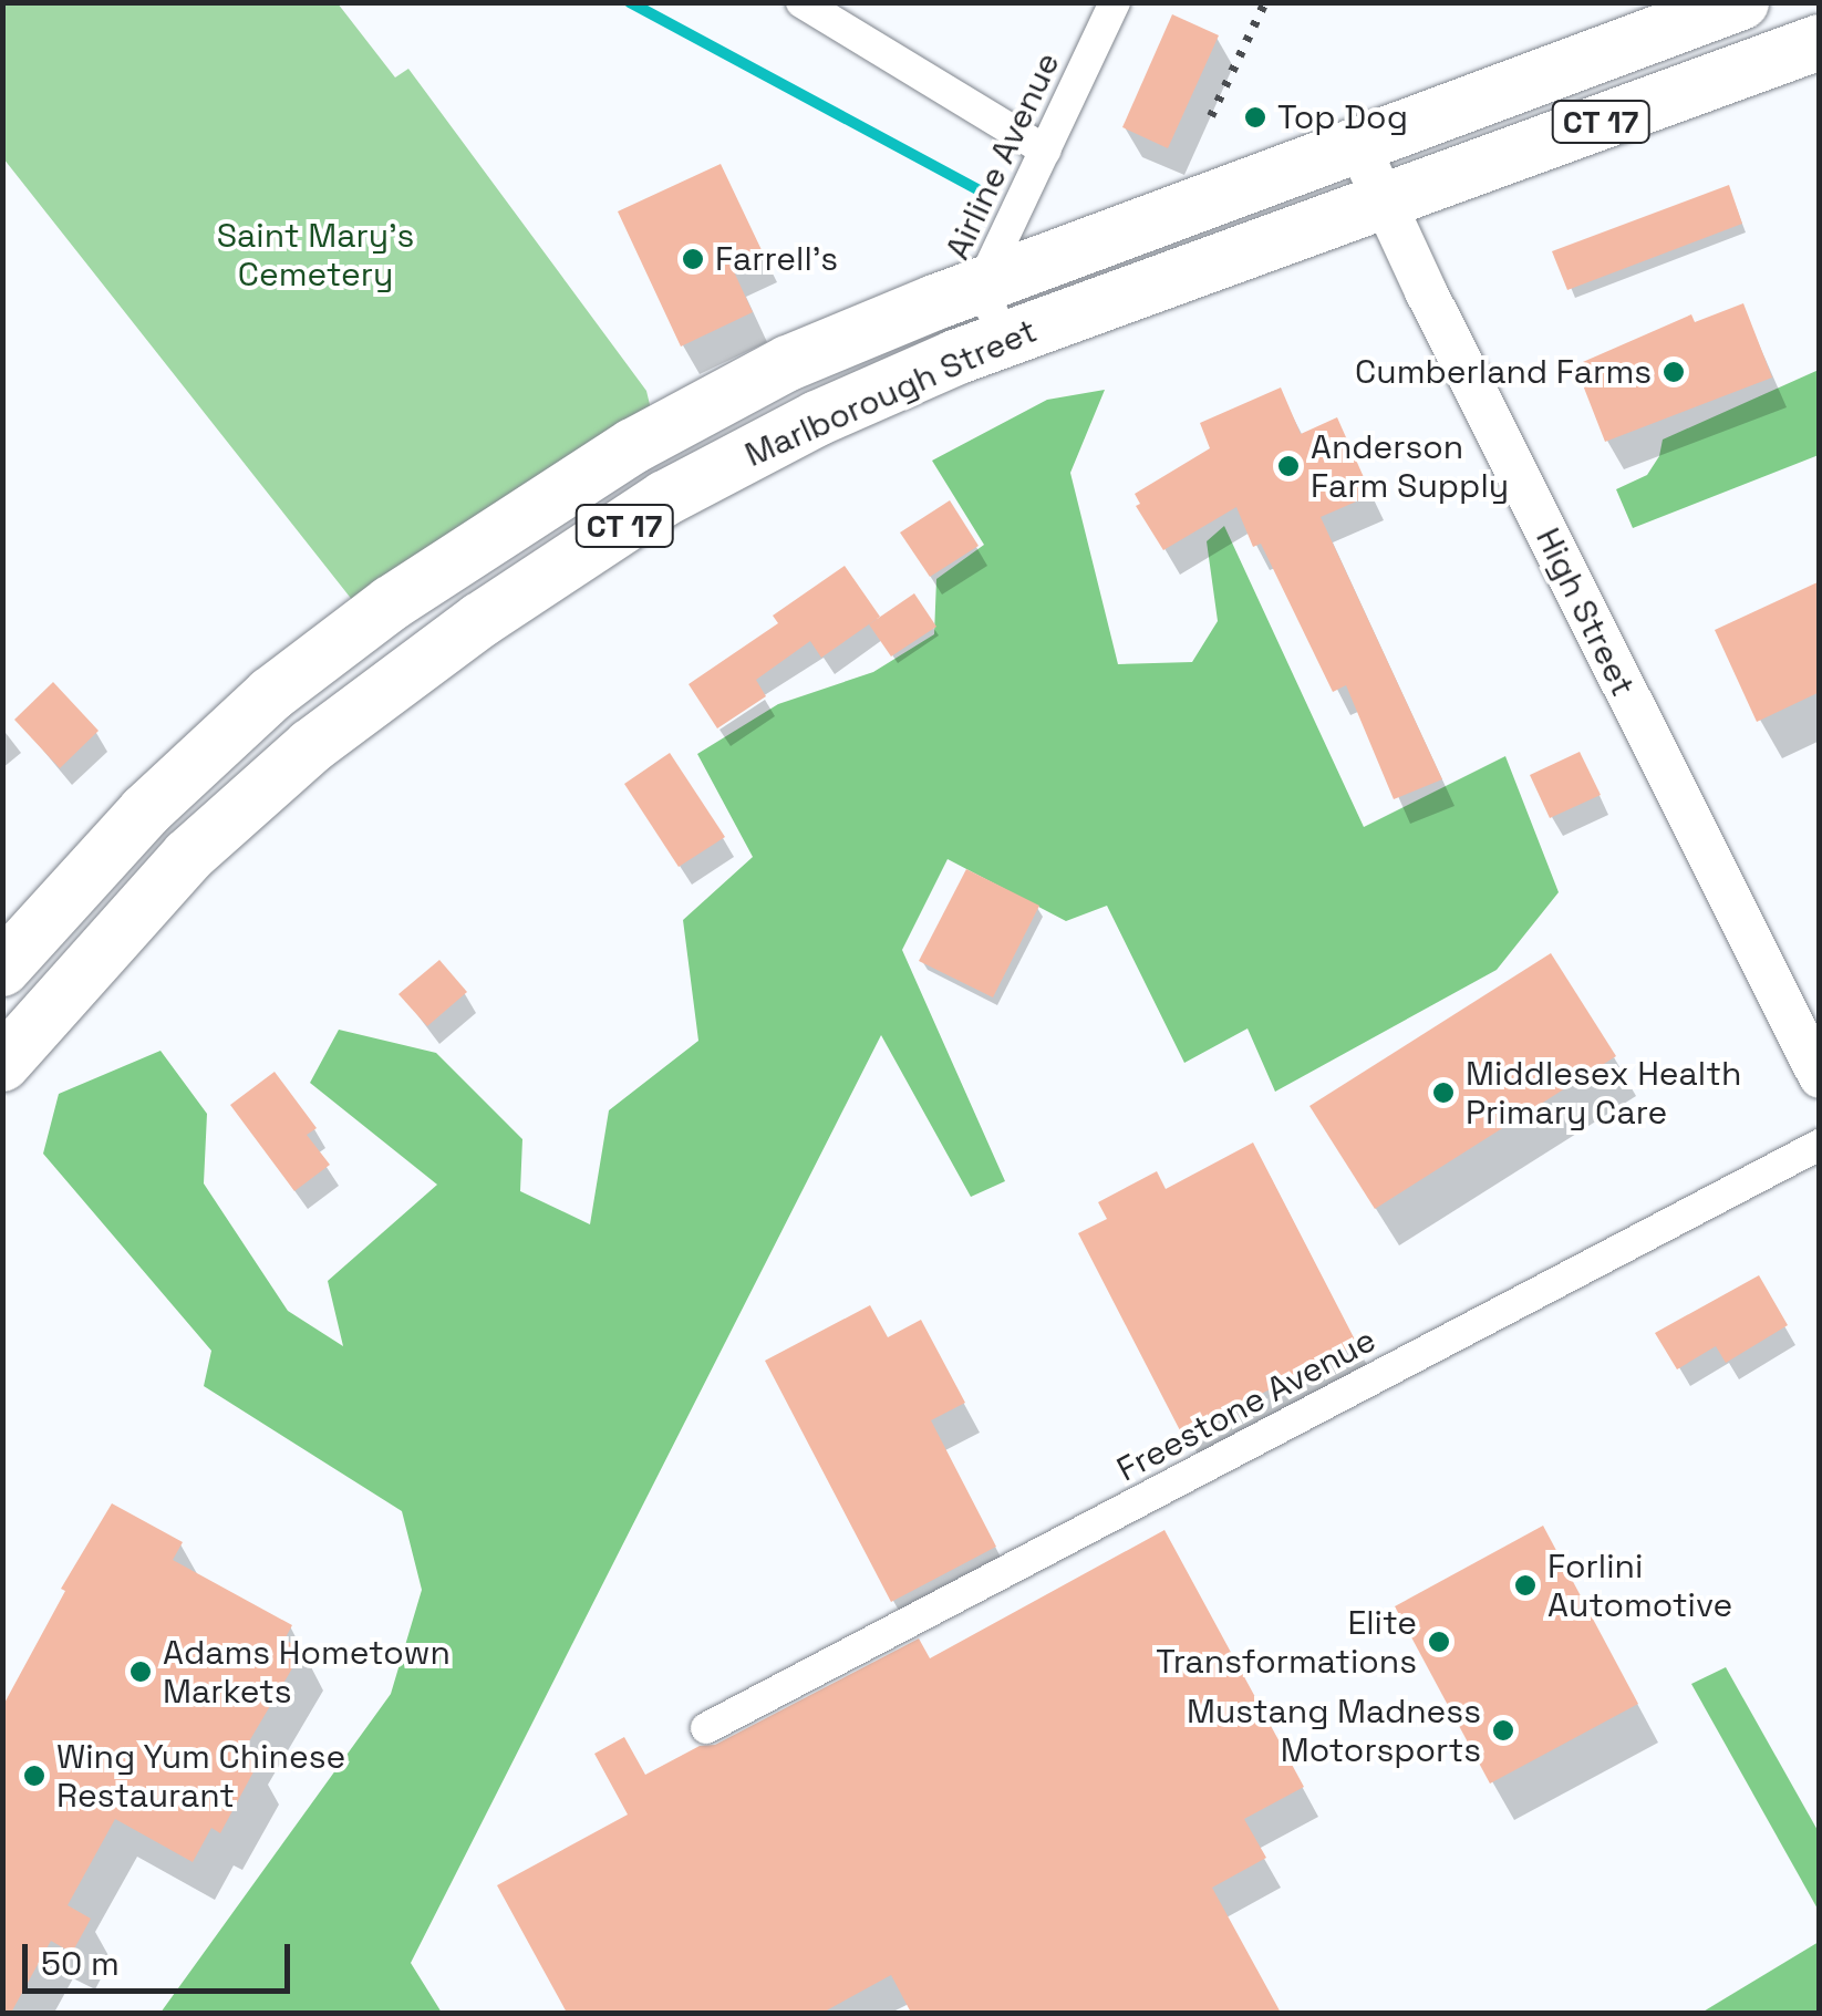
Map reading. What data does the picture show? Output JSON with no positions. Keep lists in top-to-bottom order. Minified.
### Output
{"streets":{"highway":["CT 17","Marlborough Street"],"street":["Airline Avenue","High Street","Freestone Avenue"]},"crossings":[["Airline Avenue","Marlborough Street"],["Marlborough Street","High Street"]],"parks":["Saint Mary's Cemetery"],"places":["Top Dog","Farrell's","Cumberland Farms","Anderson Farm Supply","Middlesex Health Primary Care","Forlini Automotive","Elite Transformations","Adams Hometown Markets","Mustang Madness Motorsports","Wing Yum Chinese Restaurant"],"scale_bar":"50 m"}
